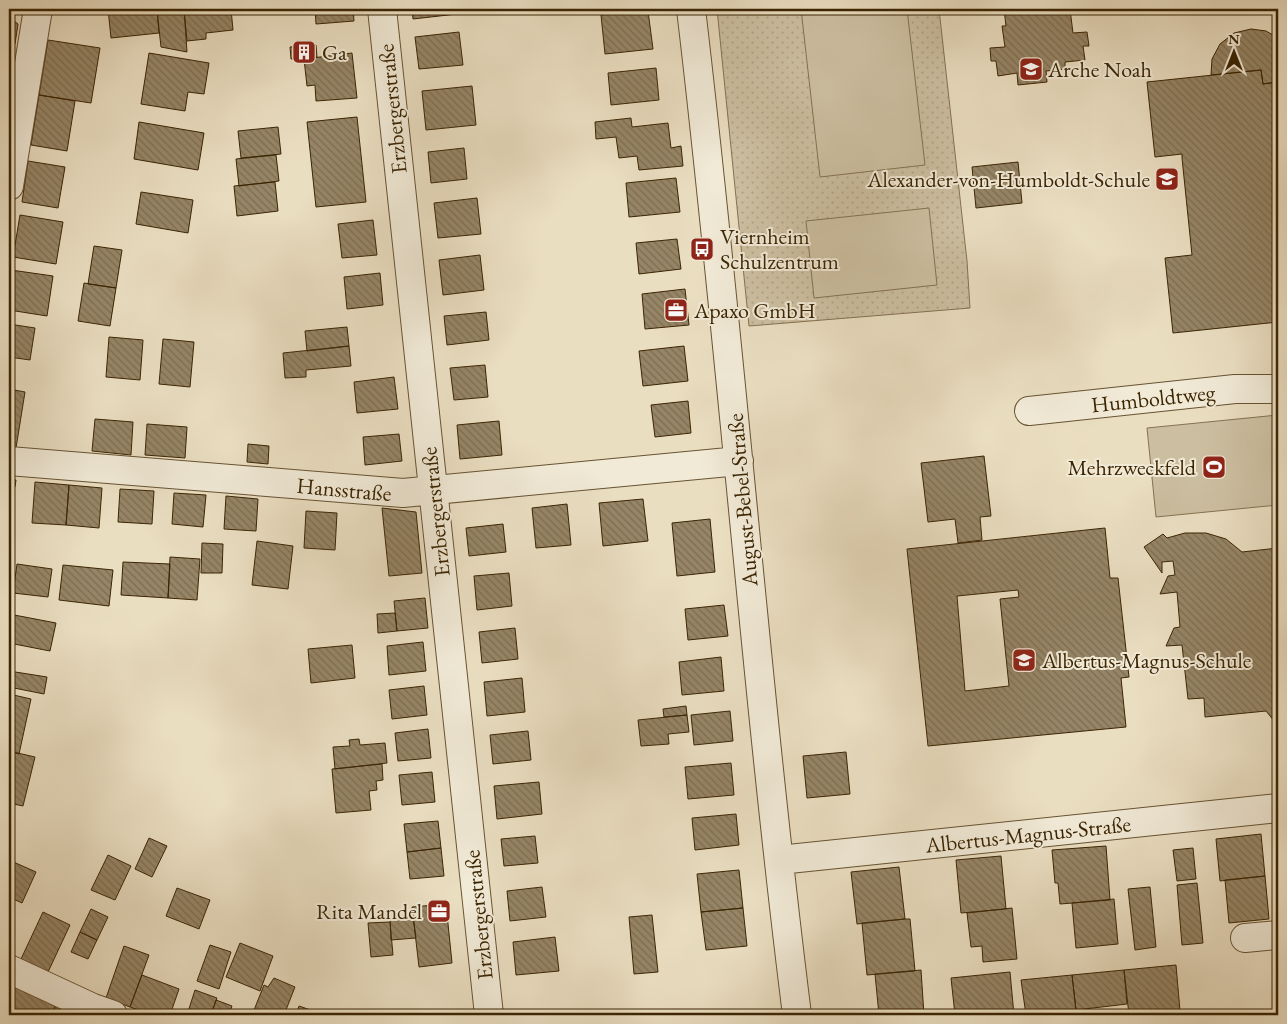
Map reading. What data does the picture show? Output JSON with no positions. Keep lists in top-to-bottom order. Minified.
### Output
{"streets":{"street":["Erzbergerstraße","Humboldtweg","Hansstraße","August-Bebel-Straße","Albertus-Magnus-Straße"]},"crossings":[["Erzbergerstraße","Hansstraße"],["Hansstraße","August-Bebel-Straße"],["August-Bebel-Straße","Albertus-Magnus-Straße"]],"places":{"building":["Ga"],"school or university":["Arche Noah","Alexander-von-Humboldt-Schule","Albertus-Magnus-Schule"],"bus stop":["Viernheim Schulzentrum"],"office":["Apaxo GmbH","Rita Mandel"],"sports":["Mehrzweckfeld"]},"north":"top"}
